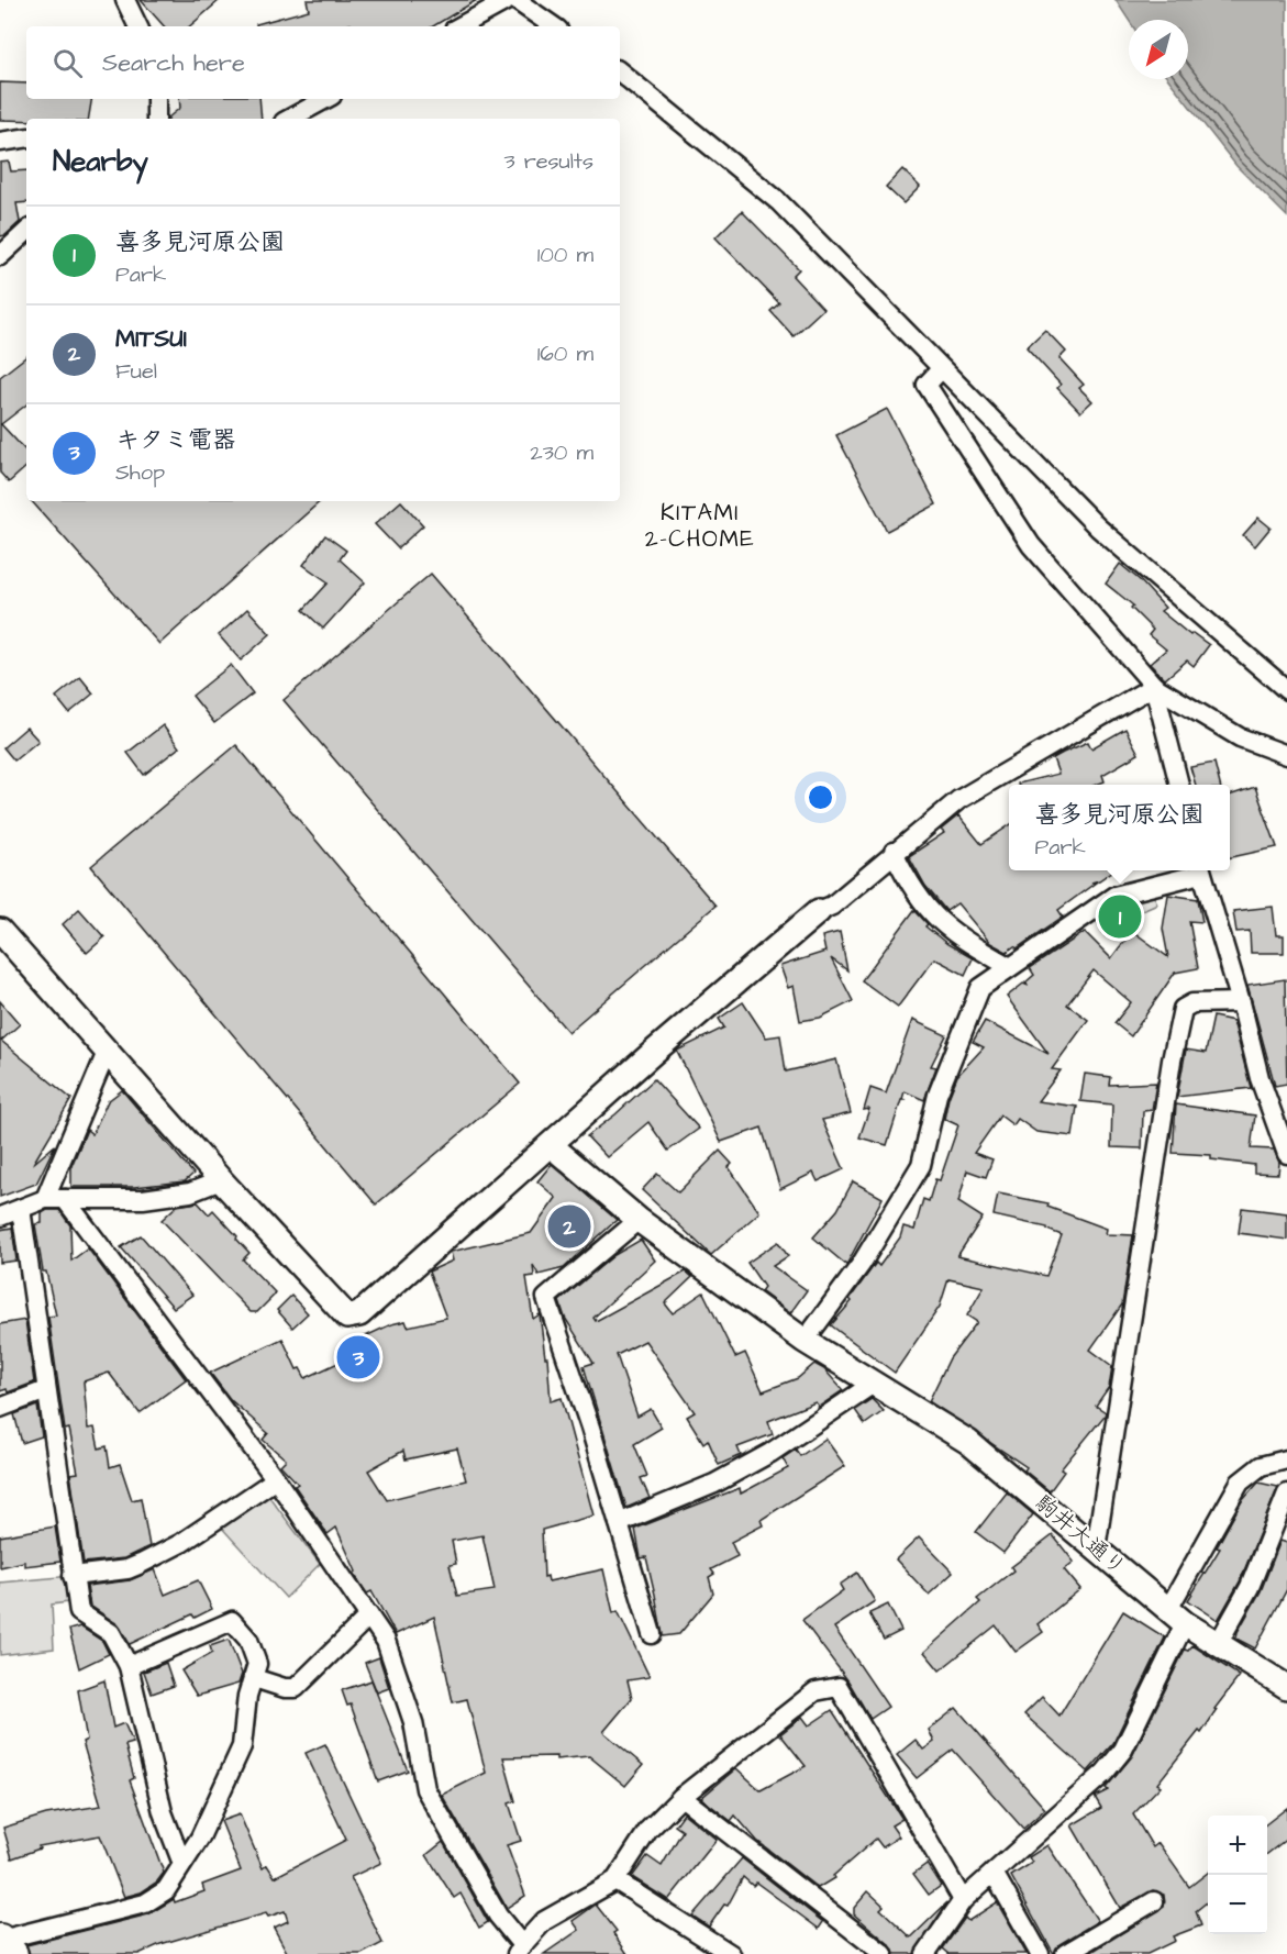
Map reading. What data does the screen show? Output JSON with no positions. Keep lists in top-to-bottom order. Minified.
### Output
{"streets":{"street":["駒井大通り"]},"districts":["KITAMI 2-CHOME"],"north":"bottom left","page":{"search":"Search here","heading":["Nearby","3 results"],"list":[{"mark":"1","name":"喜多見河原公園","note":"Park","value":"100 m"},{"mark":"2","name":"MITSUI","note":"Fuel","value":"160 m"},{"mark":"3","name":"キタミ電器","note":"Shop","value":"230 m"}],"popup":["喜多見河原公園","Park"],"pins":["1","2","3"],"map_buttons":["+","−"]}}
